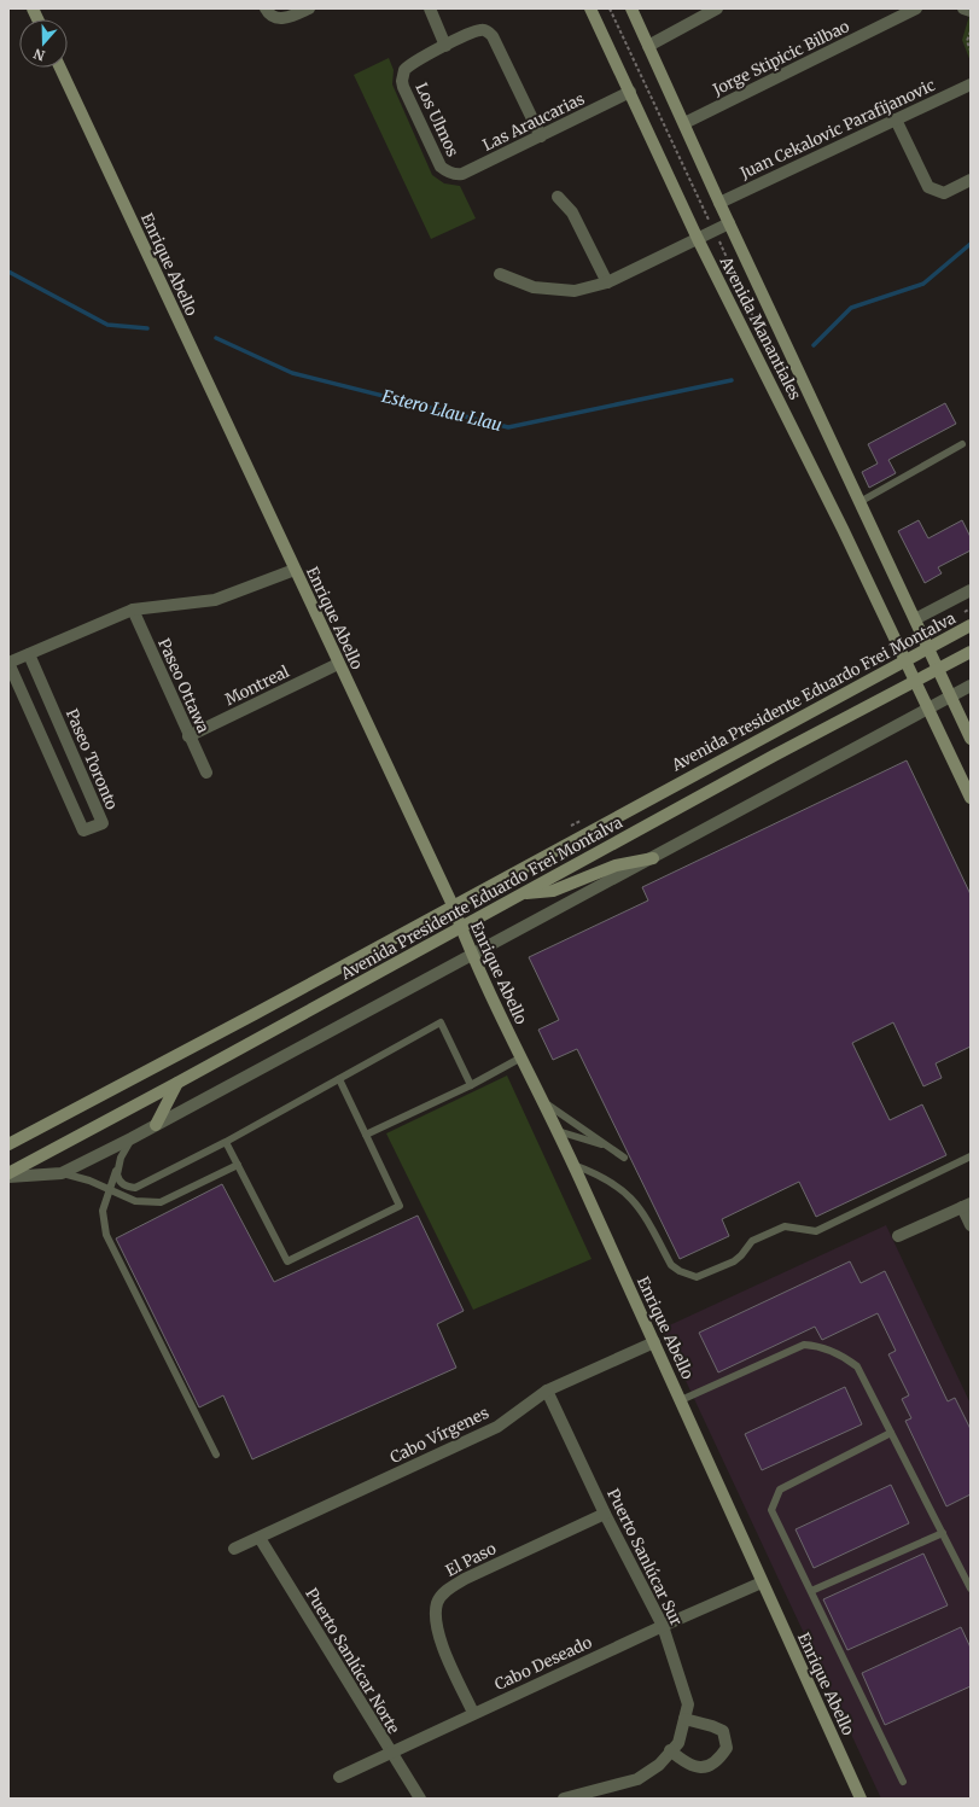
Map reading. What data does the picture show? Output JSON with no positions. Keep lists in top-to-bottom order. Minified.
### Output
{"streets":{"main road":["Enrique Abello","Avenida Manantiales","Avenida Presidente Eduardo Frei Montalva"],"street":["Jorge Stipicic Bilbao","Los Ulmos","Las Araucarias","Juan Cekalovic Parafijanovic","Paseo Ottawa","Montreal","Paseo Toronto","Cabo Vírgenes","Puerto Sanlúcar Sur","El Paso","Puerto Sanlúcar Norte","Cabo Deseado"]},"crossings":[["Jorge Stipicic Bilbao","Avenida Manantiales"],["Los Ulmos","Las Araucarias"],["Las Araucarias","Avenida Manantiales"],["Juan Cekalovic Parafijanovic","Avenida Manantiales"],["Enrique Abello","Montreal"],["Enrique Abello","Avenida Presidente Eduardo Frei Montalva"],["Enrique Abello","Cabo Vírgenes"],["Enrique Abello","Cabo Deseado"],["Avenida Manantiales","Avenida Presidente Eduardo Frei Montalva"],["Paseo Ottawa","Montreal"],["Cabo Vírgenes","Puerto Sanlúcar Sur"],["Cabo Vírgenes","Puerto Sanlúcar Norte"],["Puerto Sanlúcar Sur","El Paso"],["Puerto Sanlúcar Sur","Cabo Deseado"],["El Paso","Cabo Deseado"],["Puerto Sanlúcar Norte","Cabo Deseado"]],"water":["Estero Llau Llau"],"north":"bottom"}
